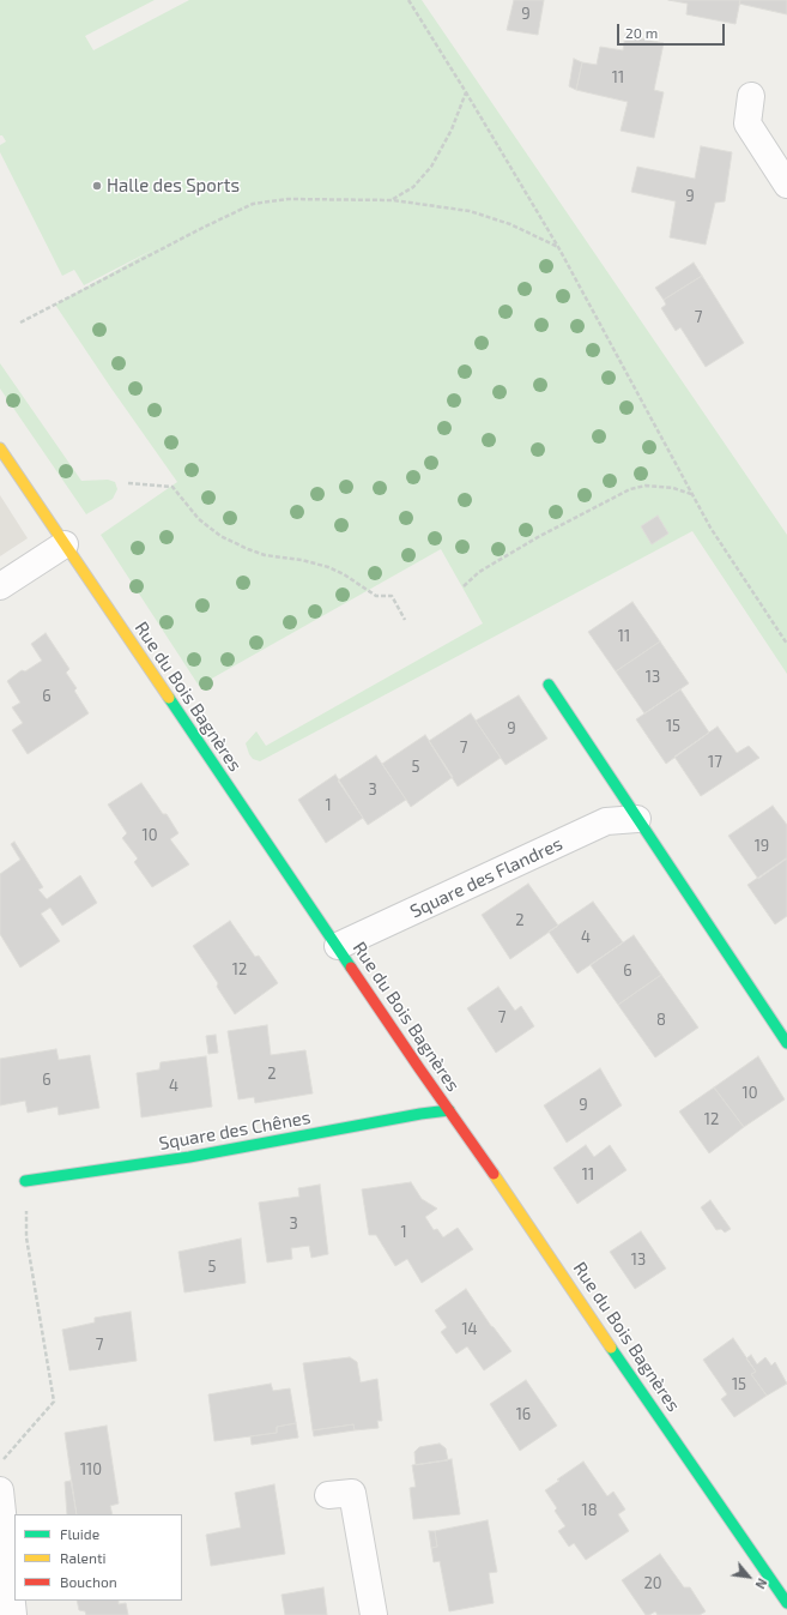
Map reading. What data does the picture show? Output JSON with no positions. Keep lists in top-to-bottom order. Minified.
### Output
{"streets":{"street":["Rue du Bois Bagnères","Square des Flandres","Square des Chênes"]},"crossings":[["Rue du Bois Bagnères","Square des Flandres"],["Rue du Bois Bagnères","Square des Chênes"]],"places":["Halle des Sports"],"house_numbers":["9","11","9","7","11","13","6","15","9","7","17","5","3","1","10","19","2","4","12","6","7","8","2","6","4","10","9","12","11","3","1","13","5","14","7","15","16","110","18","20"],"legend":["Fluide","Ralenti","Bouchon"],"scale_bar":"20 m","north":"bottom right"}
